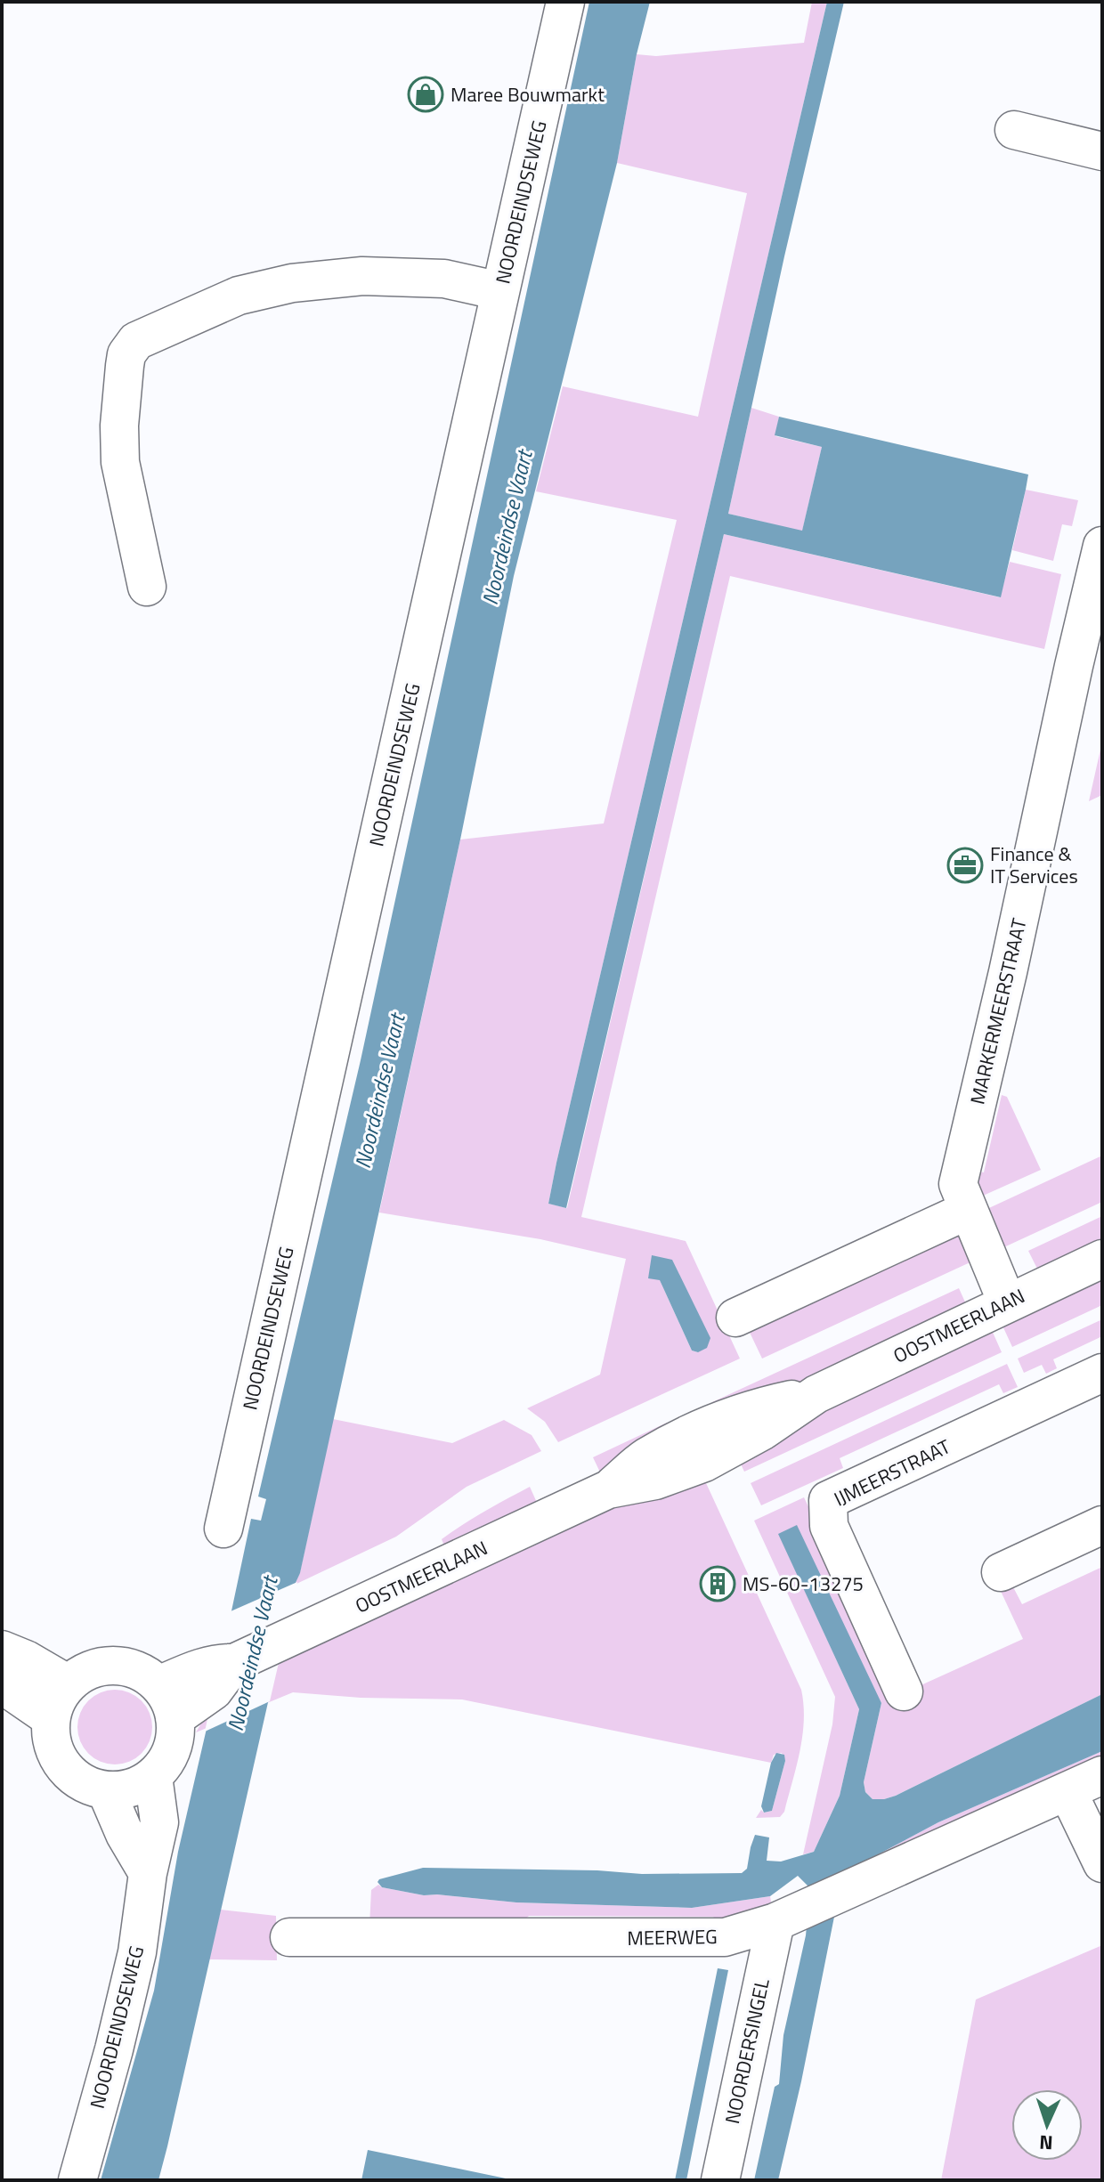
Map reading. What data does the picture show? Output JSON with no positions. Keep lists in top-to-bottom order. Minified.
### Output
{"streets":{"street":["NOORDEINDSEWEG","MARKERMEERSTRAAT","OOSTMEERLAAN","IJMEERSTRAAT","MEERWEG","NOORDERSINGEL"]},"crossings":[["NOORDEINDSEWEG","OOSTMEERLAAN"],["MARKERMEERSTRAAT","OOSTMEERLAAN"],["MEERWEG","NOORDERSINGEL"]],"water":["Noordeindse Vaart"],"places":{"shop":["Maree Bouwmarkt"],"office":["Finance & IT Services"],"building":["MS-60-13275"]},"north":"bottom"}
